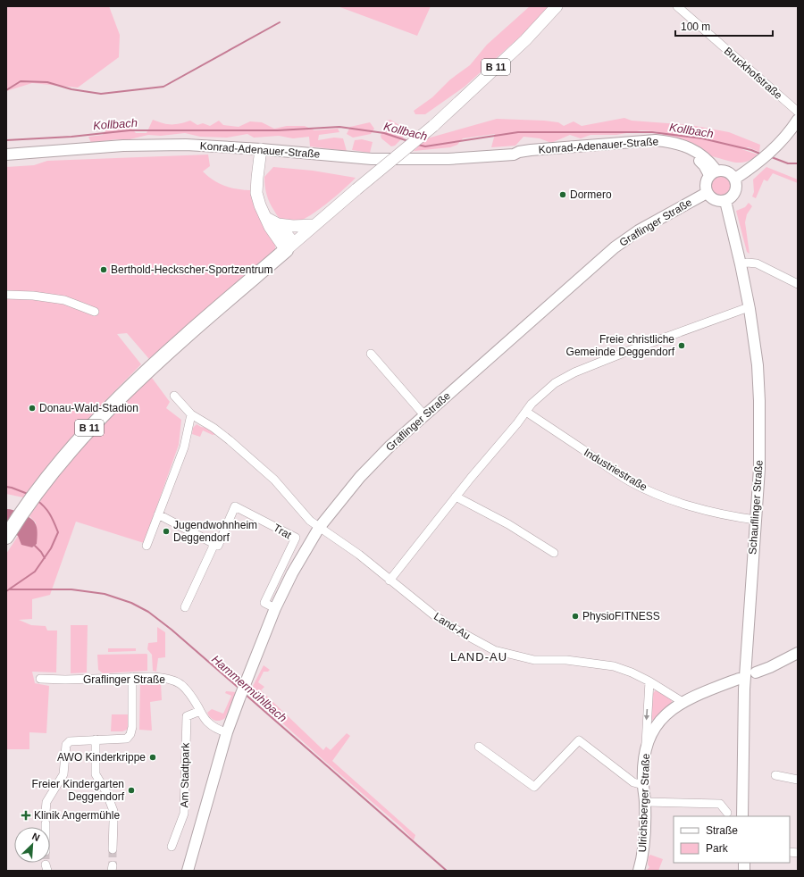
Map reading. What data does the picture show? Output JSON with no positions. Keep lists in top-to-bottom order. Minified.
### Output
{"streets":{"highway":["B 11"],"street":["Bruckhofstraße","Konrad-Adenauer-Straße","Graflinger Straße","Industriestraße","Schauflinger Straße","Trat","Land-Au","Am Stadtpark","Ulrichsberger Straße"]},"crossings":[["Konrad-Adenauer-Straße","Graflinger Straße"],["Konrad-Adenauer-Straße","Schauflinger Straße"],["Graflinger Straße","Schauflinger Straße"],["Graflinger Straße","Trat"],["Graflinger Straße","Land-Au"],["Graflinger Straße","Am Stadtpark"],["Industriestraße","Schauflinger Straße"],["Land-Au","Ulrichsberger Straße"]],"districts":["LAND-AU"],"water":["Kollbach","Hammermühlbach"],"places":{"other":["Dormero","Berthold-Heckscher-Sportzentrum","Freie christliche Gemeinde Deggendorf","Donau-Wald-Stadion","Jugendwohnheim Deggendorf","PhysioFITNESS","AWO Kinderkrippe","Freier Kindergarten Deggendorf"],"health":["Klinik Angermühle"]},"legend":["Straße","Park"],"scale_bar":"100 m","north":"top right"}
